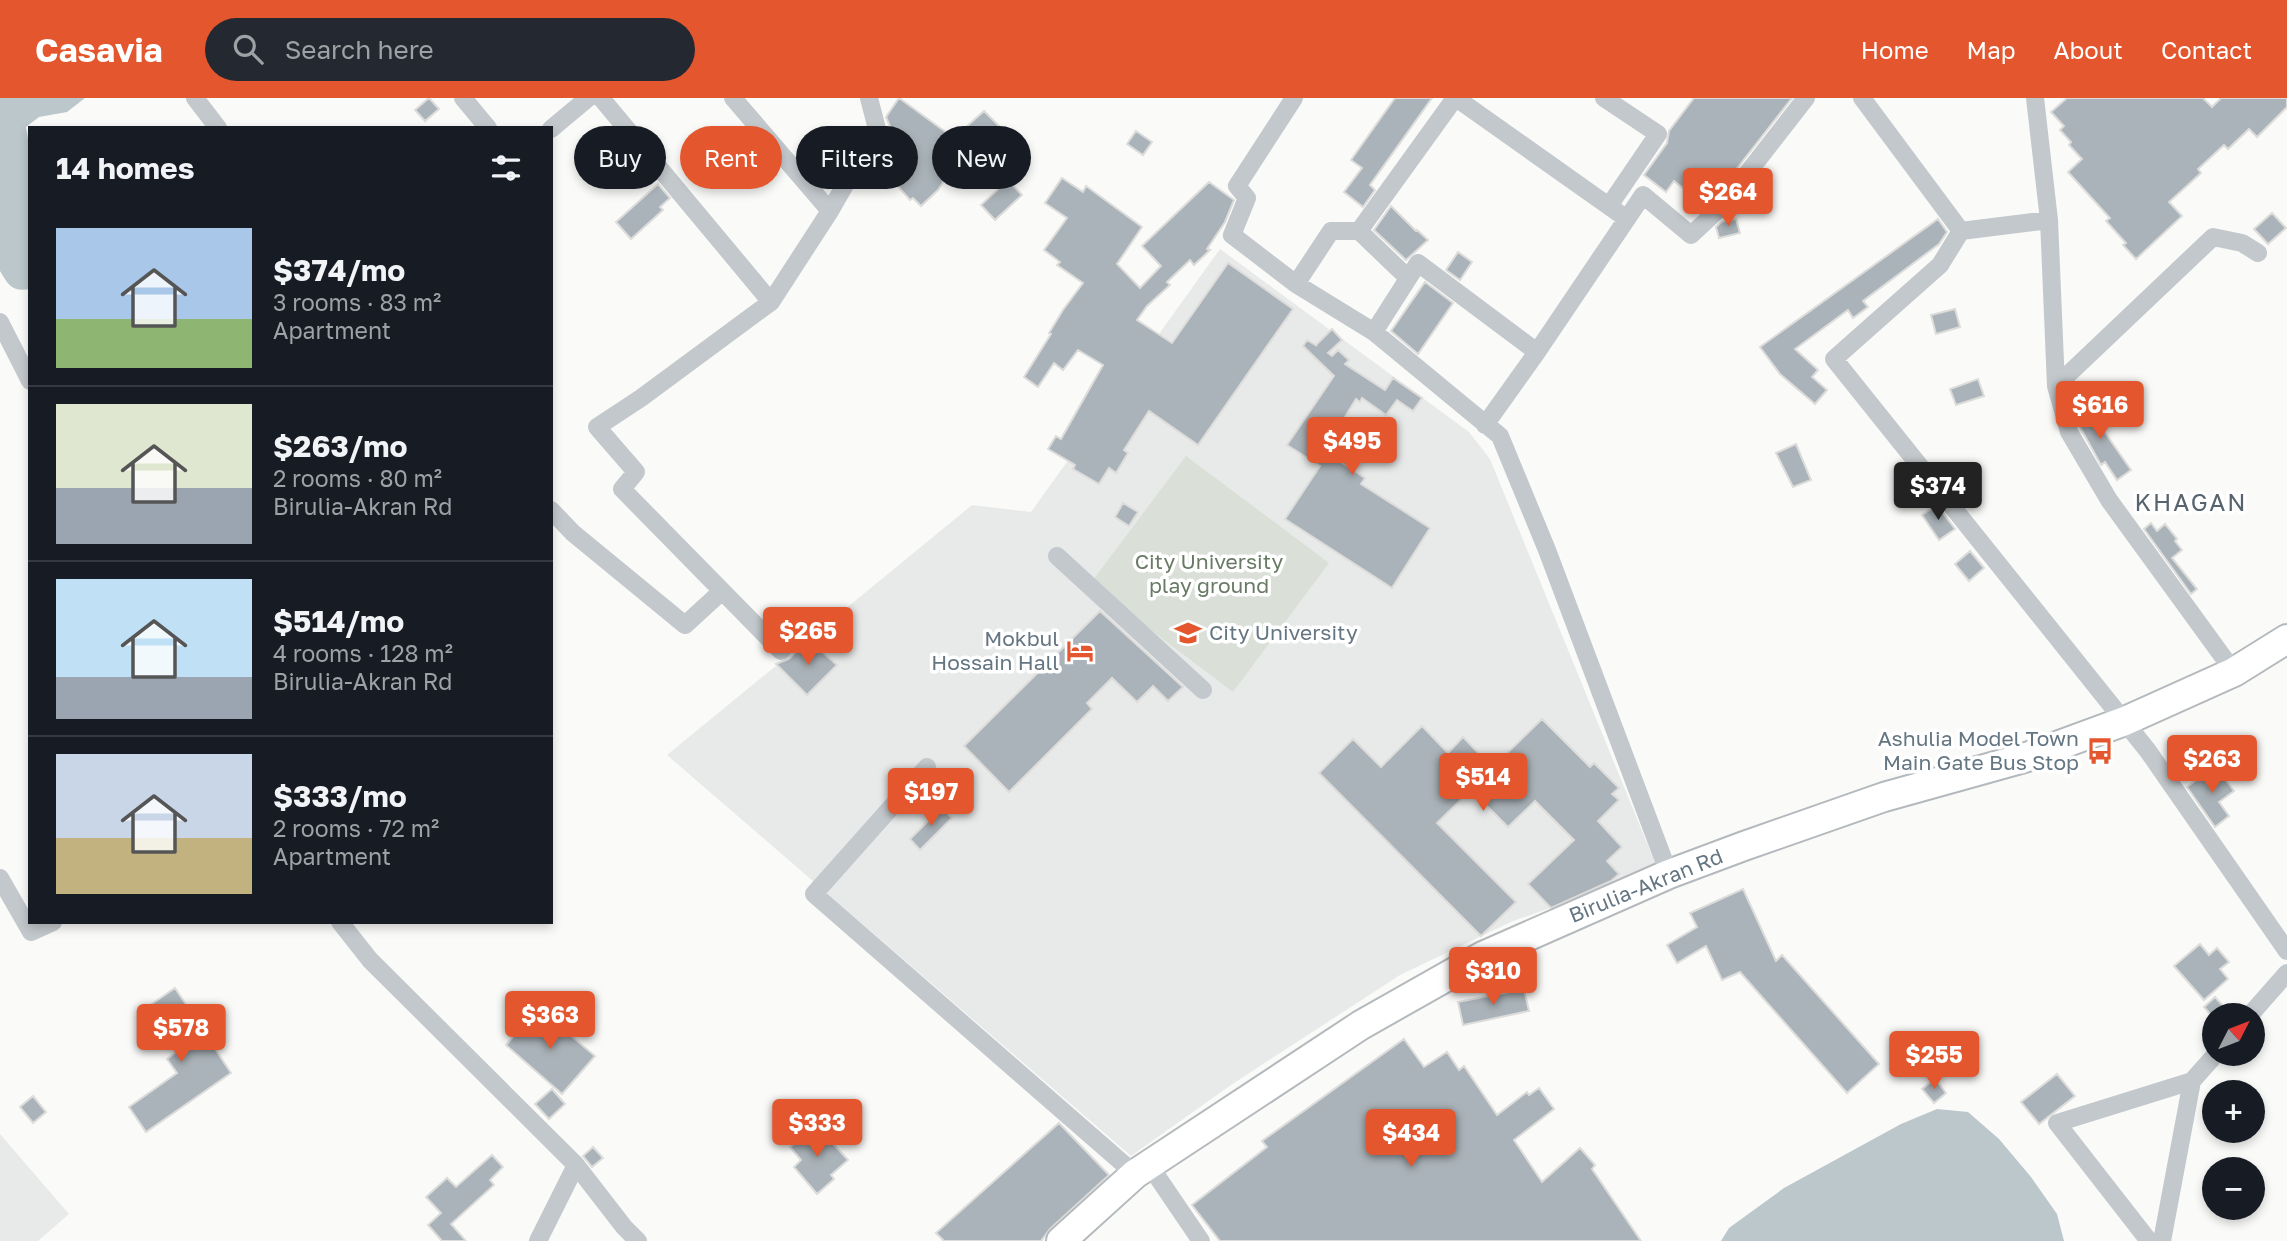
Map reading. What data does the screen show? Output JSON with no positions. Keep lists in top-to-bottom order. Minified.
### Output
{"streets":{"highway":["Birulia-Akran Rd"]},"districts":["KHAGAN"],"parks":["City University play ground"],"places":{"school or university":["City University"],"hotel":["Mokbul Hossain Hall"],"bus stop":["Ashulia Model Town Main Gate Bus Stop"]},"north":"top right","page":{"header":"Casavia","search":"Search here","nav":["Home","Map","About","Contact"],"chip":["Buy","Rent","Filters","New"],"heading":"14 homes","price":["$264","$616","$495","$374","$265","$263","$514","$197","$310","$363","$578","$255","$333","$434"],"list":[{"name":"$374/mo","note":"3 rooms · 83 m² · Apartment"},{"name":"$263/mo","note":"2 rooms · 80 m² · Birulia-Akran Rd"},{"name":"$514/mo","note":"4 rooms · 128 m² · Birulia-Akran Rd"},{"name":"$333/mo","note":"2 rooms · 72 m² · Apartment"}],"map_buttons":["+","−"]}}
